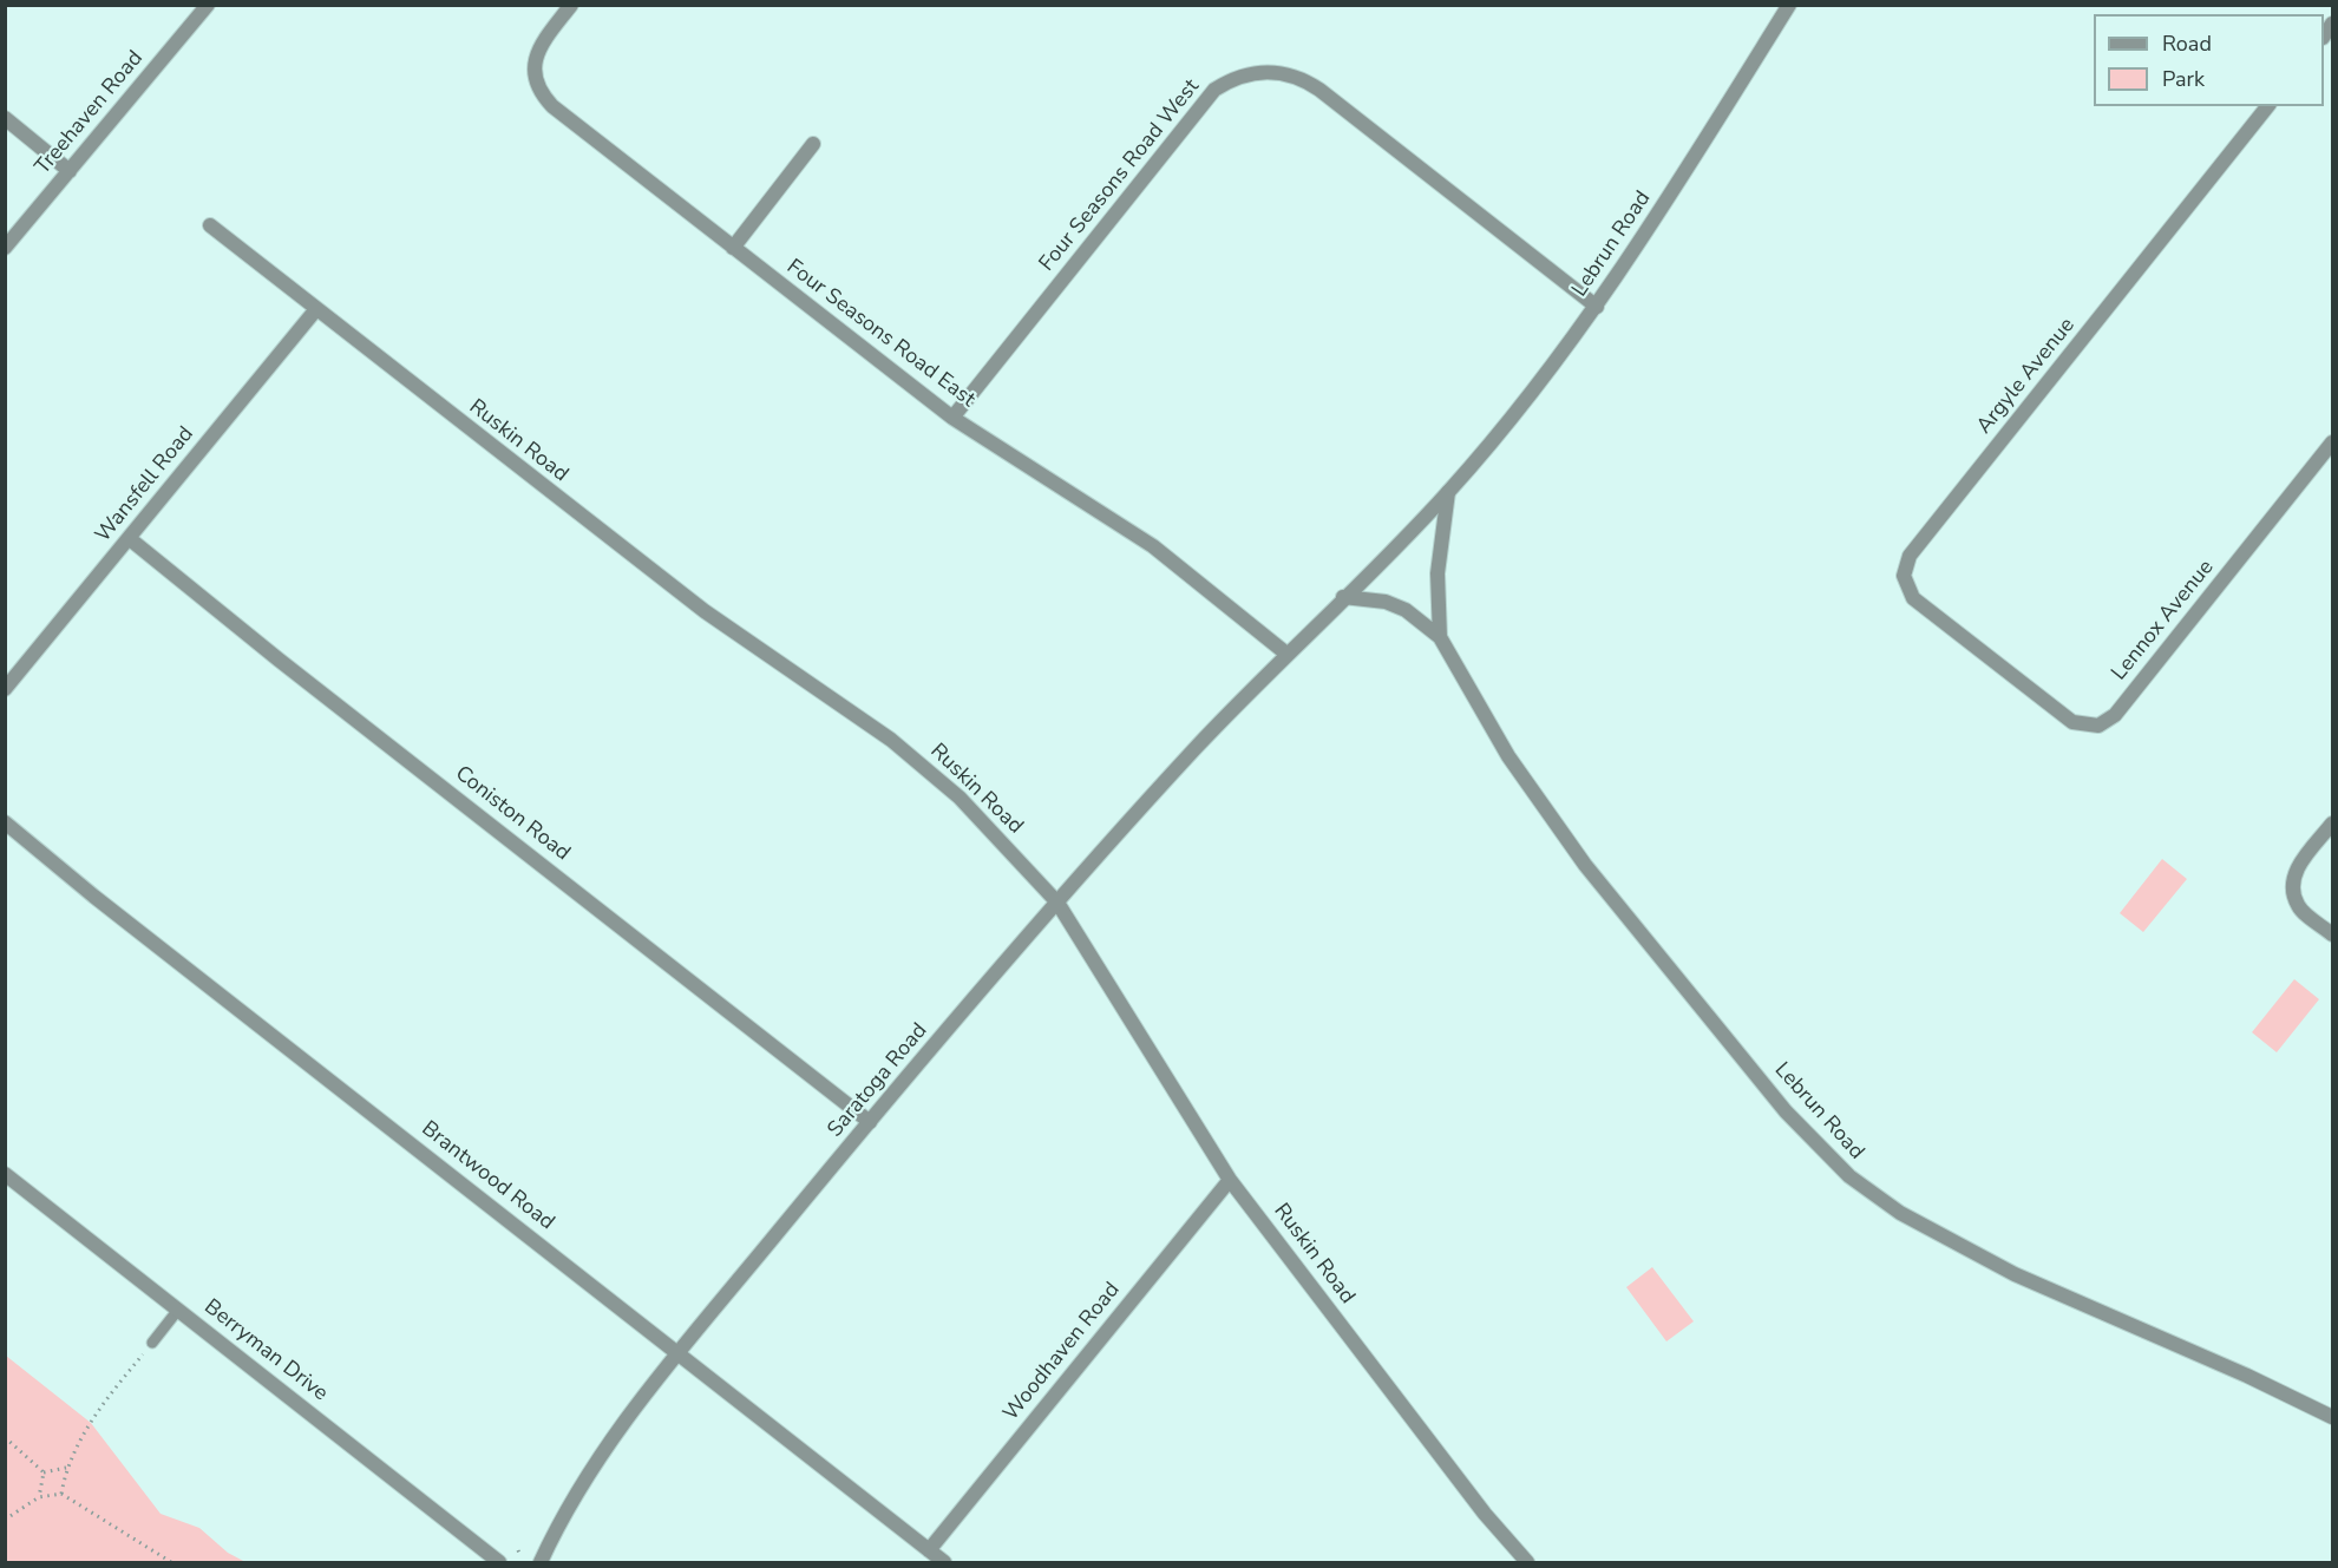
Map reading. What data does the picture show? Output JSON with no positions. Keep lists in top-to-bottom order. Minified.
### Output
{"streets":{"street":["Treehaven Road","Four Seasons Road West","Lebrun Road","Four Seasons Road East","Argyle Avenue","Ruskin Road","Wansfell Road","Lennox Avenue","Coniston Road","Saratoga Road","Brantwood Road","Berryman Drive","Woodhaven Road"]},"crossings":[["Four Seasons Road West","Lebrun Road"],["Four Seasons Road West","Four Seasons Road East"],["Lebrun Road","Four Seasons Road East"],["Lebrun Road","Saratoga Road"],["Four Seasons Road East","Saratoga Road"],["Argyle Avenue","Lennox Avenue"],["Ruskin Road","Wansfell Road"],["Ruskin Road","Saratoga Road"],["Ruskin Road","Woodhaven Road"],["Wansfell Road","Coniston Road"],["Coniston Road","Saratoga Road"],["Saratoga Road","Brantwood Road"],["Brantwood Road","Woodhaven Road"]],"legend":["Road","Park"]}
